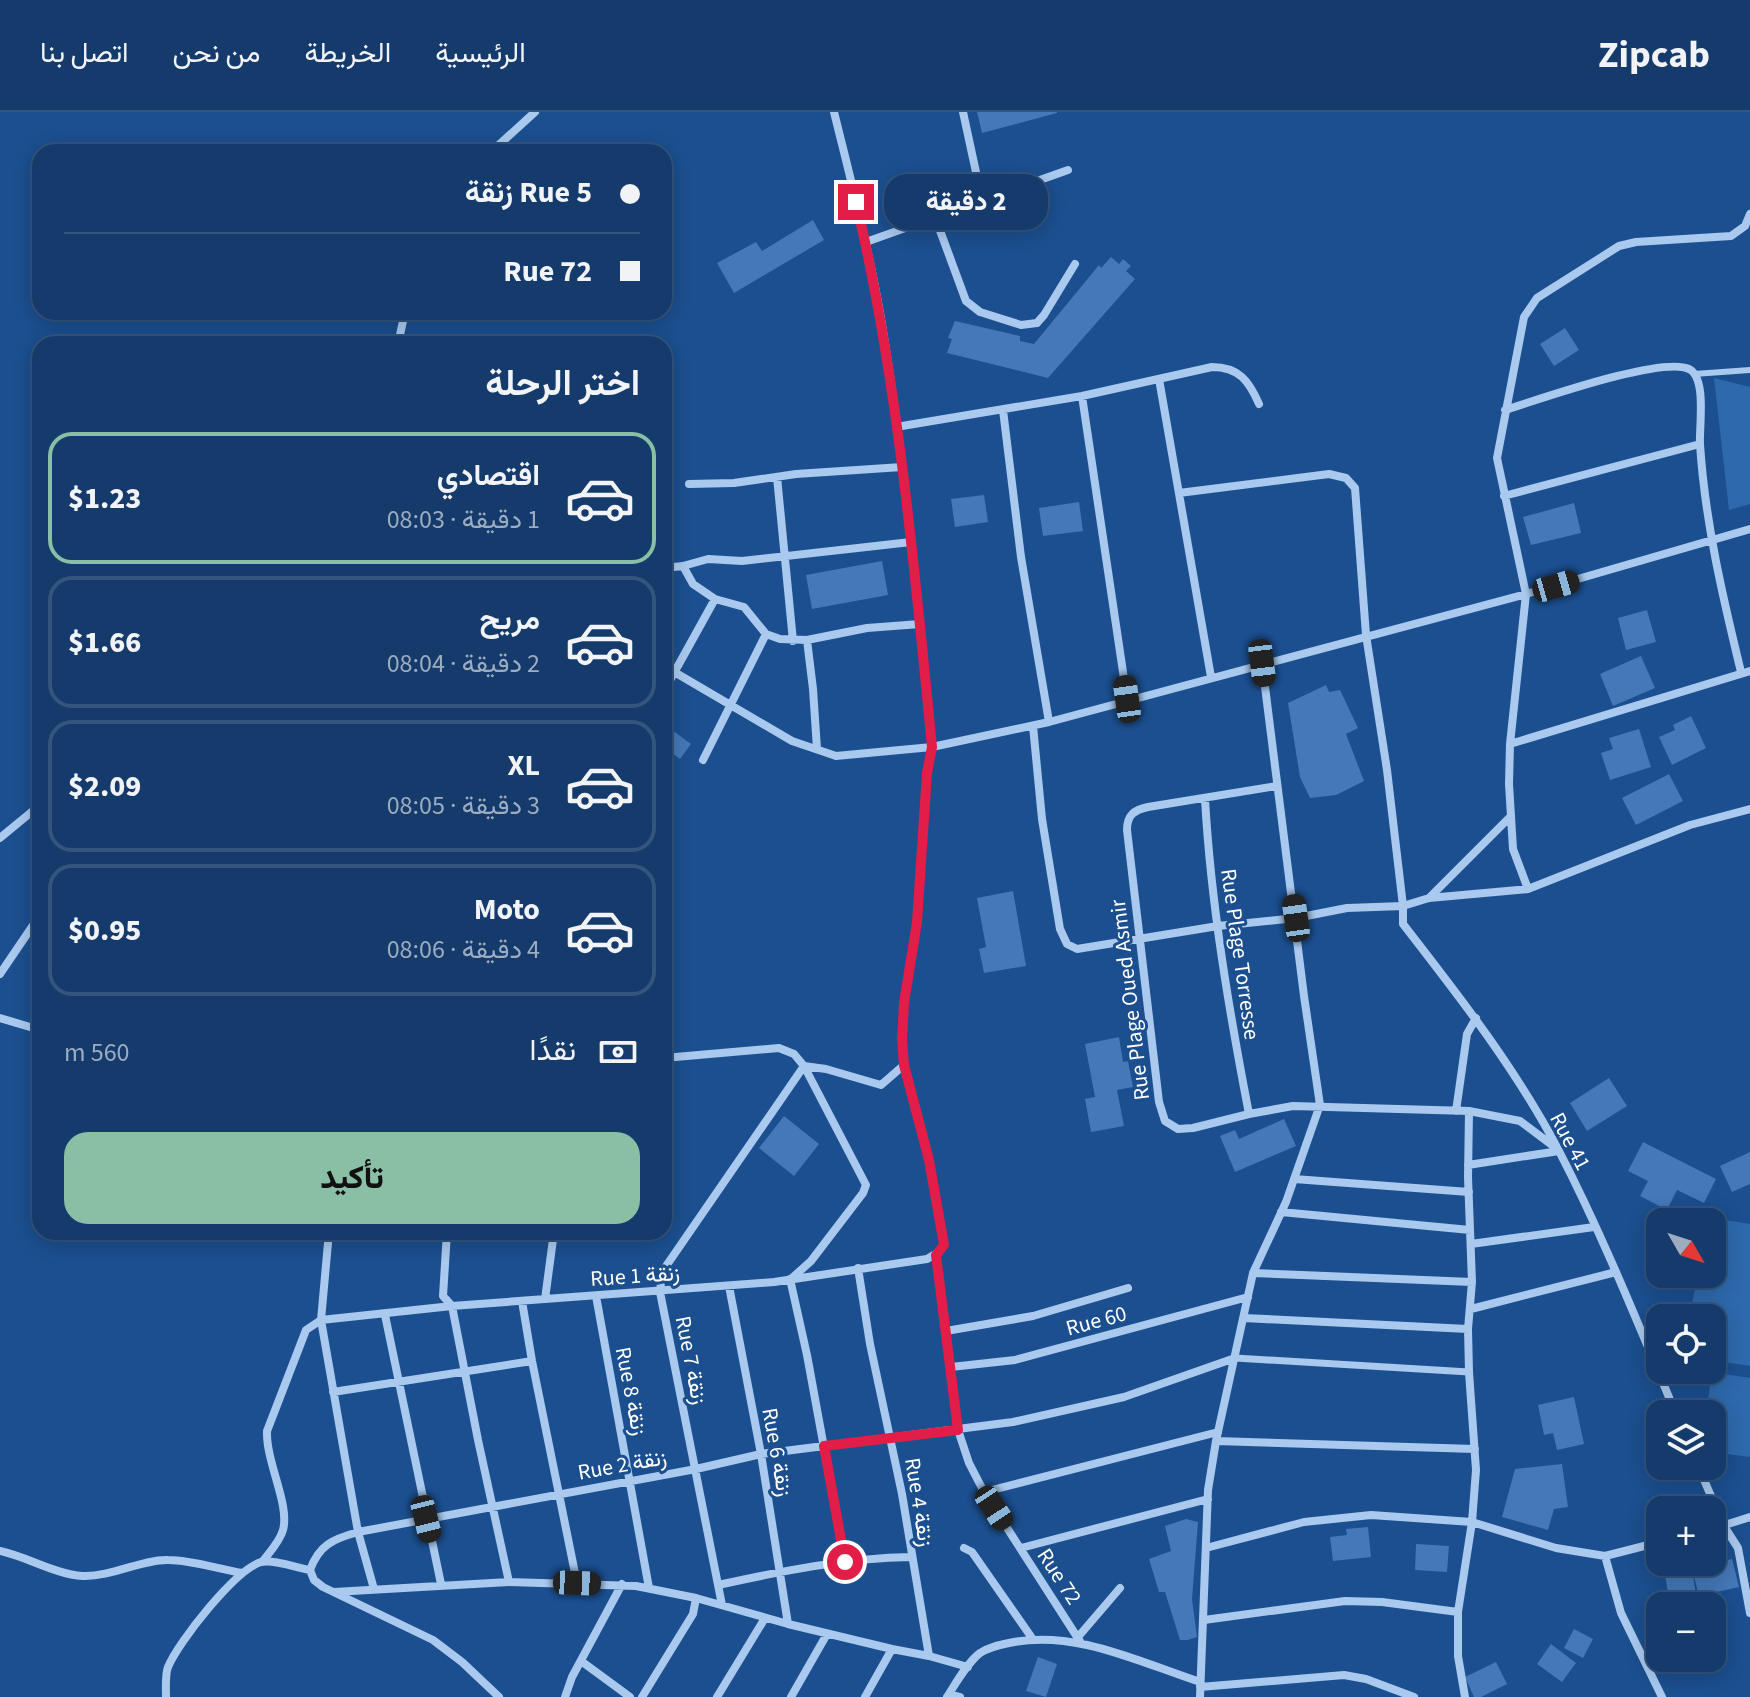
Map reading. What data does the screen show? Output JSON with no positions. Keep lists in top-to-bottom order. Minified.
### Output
{"streets":{"street":["Rue Plage Torresse","Rue Plage Oued Asmir","Rue 41","Rue 1 زنقة","Rue 60","Rue 7 زنقة","Rue 8 زنقة","Rue 6 زنقة","Rue 2 زنقة","Rue 4 زنقة","Rue 72"]},"crossings":[["Rue Plage Torresse","Rue Plage Oued Asmir"],["Rue 1 زنقة","Rue 7 زنقة"],["Rue 1 زنقة","Rue 8 زنقة"],["Rue 1 زنقة","Rue 6 زنقة"],["Rue 1 زنقة","Rue 4 زنقة"],["Rue 1 زنقة","Rue 72"],["Rue 60","Rue 72"],["Rue 7 زنقة","Rue 2 زنقة"],["Rue 8 زنقة","Rue 2 زنقة"],["Rue 6 زنقة","Rue 2 زنقة"],["Rue 2 زنقة","Rue 4 زنقة"],["Rue 2 زنقة","Rue 72"]],"north":"bottom right","page":{"header":"Zipcab","nav":["الرئيسية","الخريطة","من نحن","اتصل بنا"],"banner":["Rue 5 زنقة","Rue 72"],"bubble":"2 دقيقة","heading":"اختر الرحلة","list":[{"name":"اقتصادي","note":"1 دقيقة · 08:03","value":"$1.23"},{"name":"مريح","note":"2 دقيقة · 08:04","value":"$1.66"},{"name":"XL","note":"3 دقيقة · 08:05","value":"$2.09"},{"name":"Moto","note":"4 دقيقة · 08:06","value":"$0.95"}],"pay":["نقدًا","560 m"],"buttons":"تأكيد","map_buttons":["+","−"]}}
